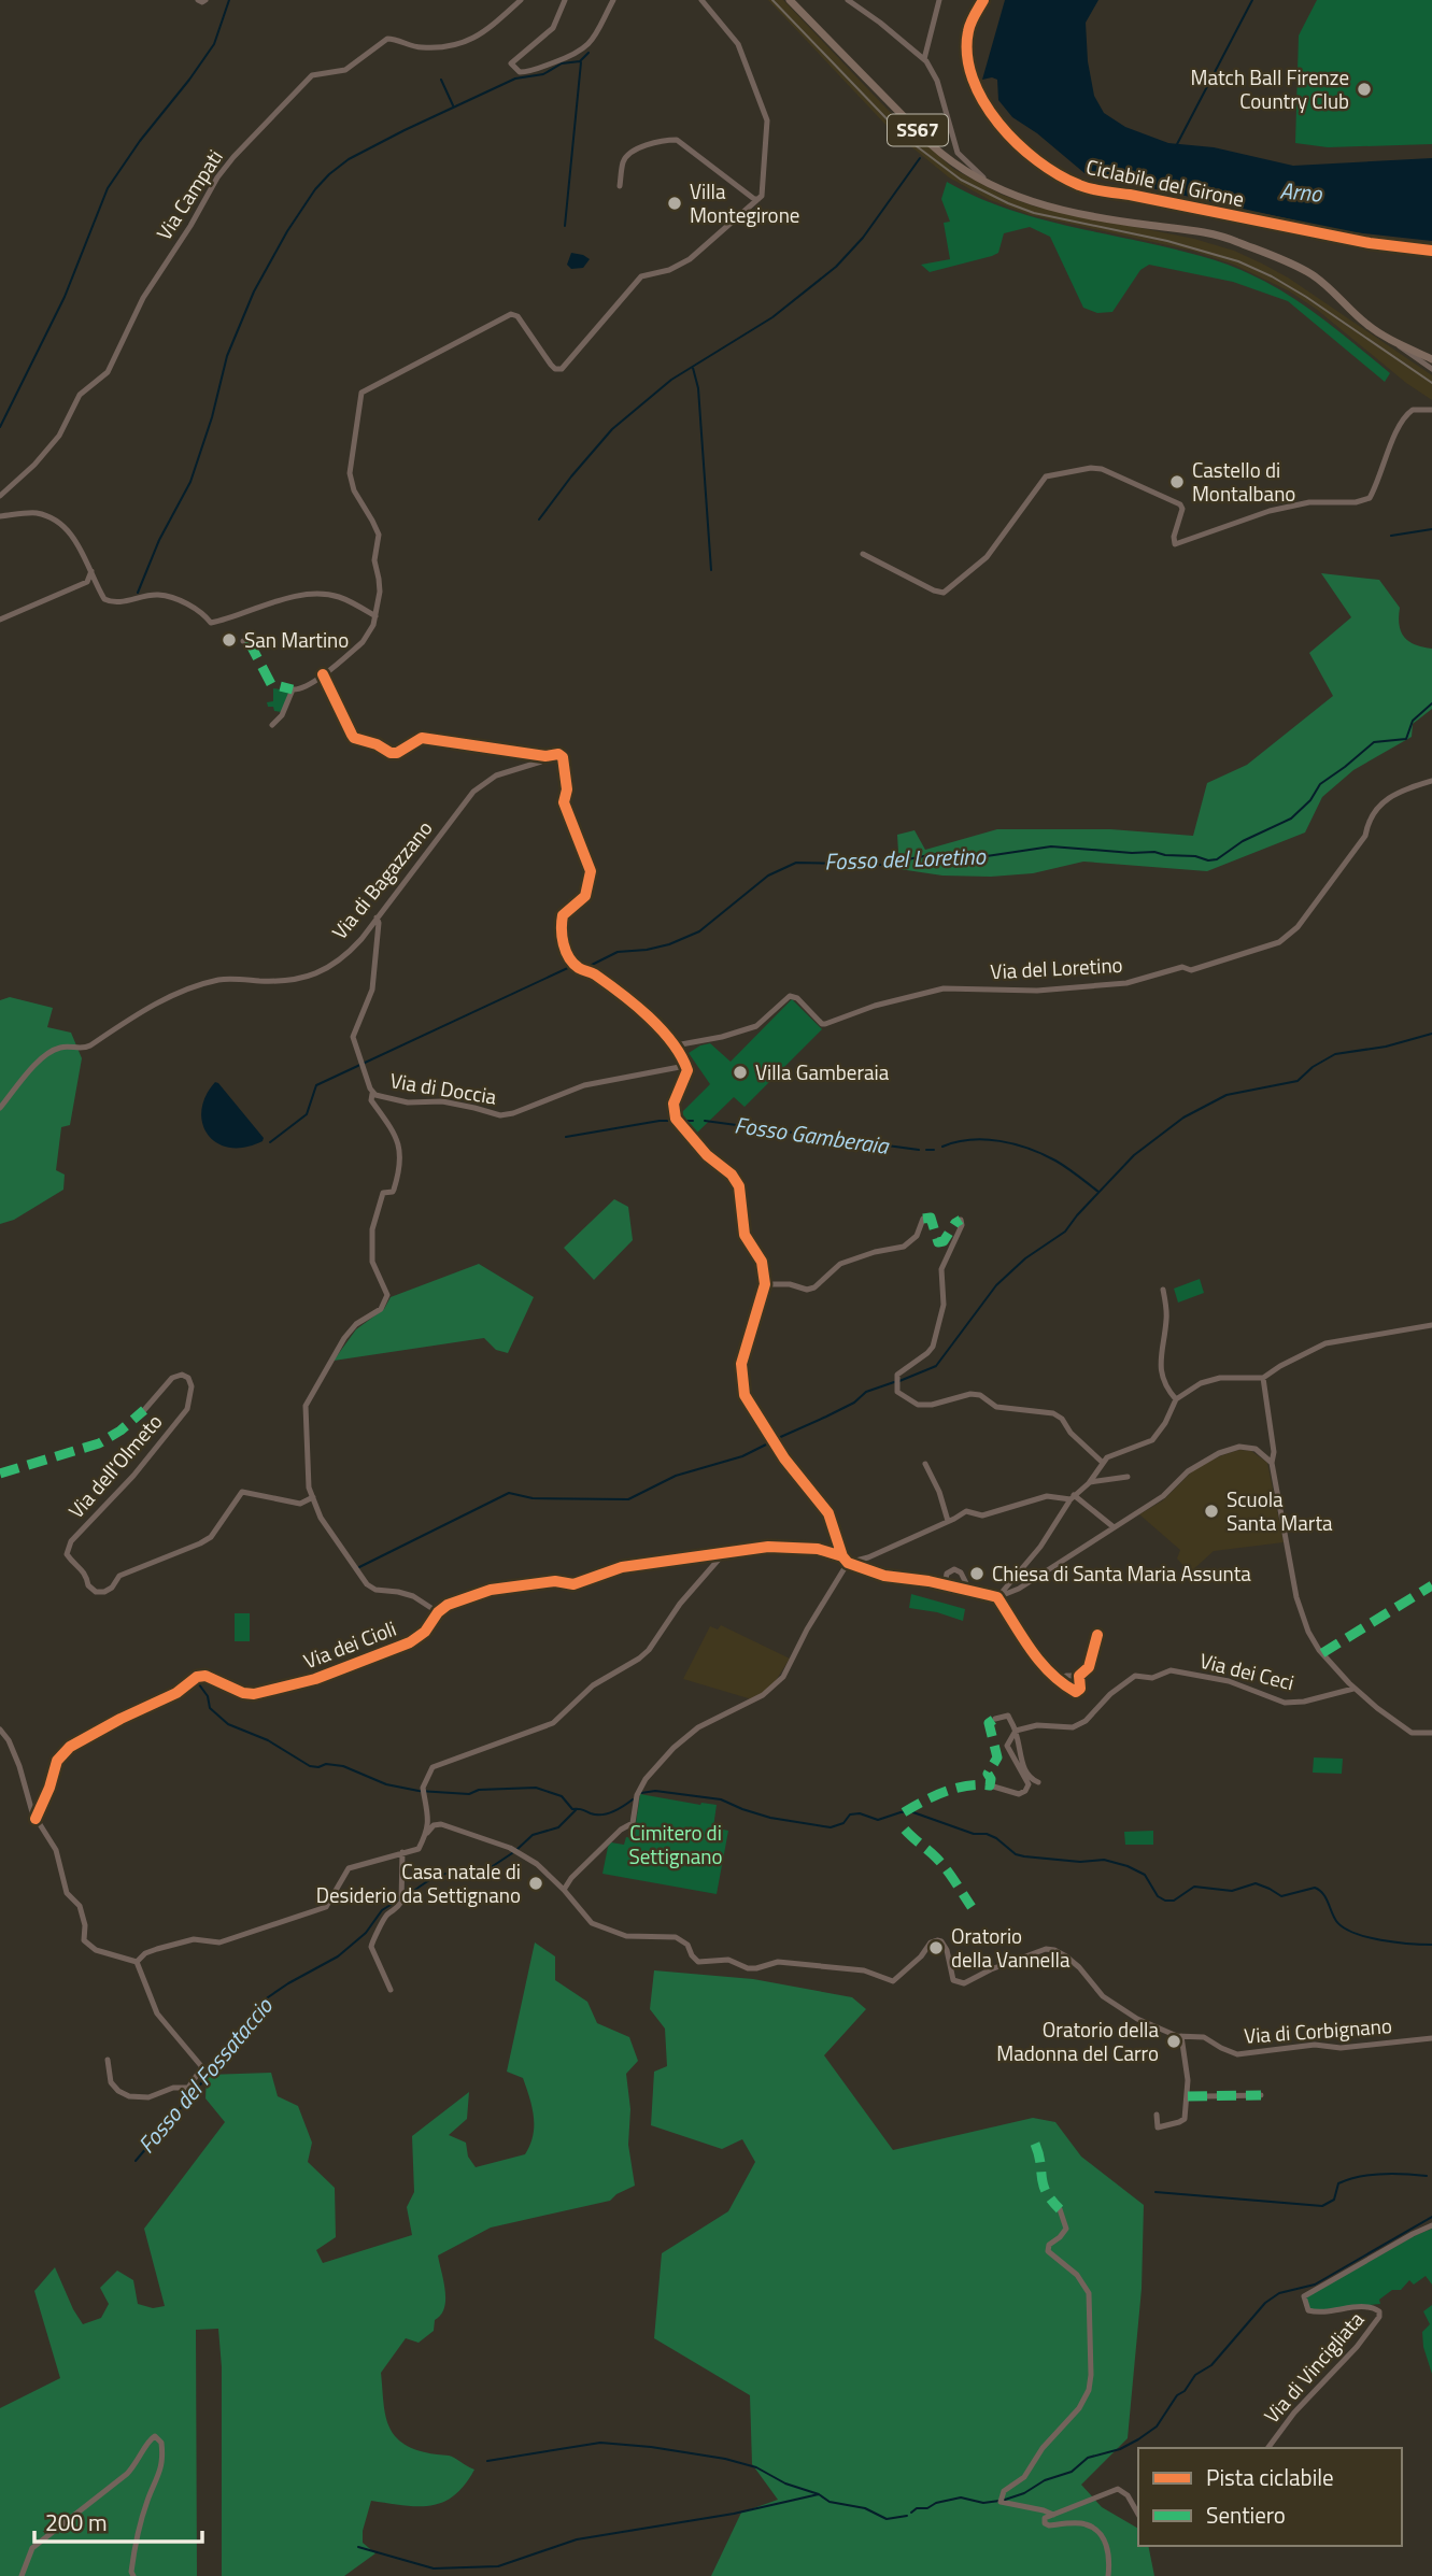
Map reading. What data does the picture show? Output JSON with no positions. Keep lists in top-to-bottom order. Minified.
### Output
{"streets":{"main road":["SS67"],"street":["Via Campati","Via di Bagazzano","Via del Loretino","Via di Doccia","Via dell'Olmeto","Via dei Cioli","Via dei Ceci","Via di Corbignano","Via di Vincigliata"],"cycle path":["Ciclabile del Girone"]},"crossings":[["Via di Bagazzano","Via di Doccia"]],"water":["Arno","Fosso del Loretino","Fosso Gamberaia","Fosso del Fossataccio"],"parks":["Cimitero di Settignano"],"places":["Match Ball Firenze Country Club","Villa Montegirone","Castello di Montalbano","San Martino","Villa Gamberaia","Scuola Santa Marta","Chiesa di Santa Maria Assunta","Casa natale di Desiderio da Settignano","Oratorio della Vannella","Oratorio della Madonna del Carro"],"legend":["Pista ciclabile","Sentiero"],"scale_bar":"200 m"}
